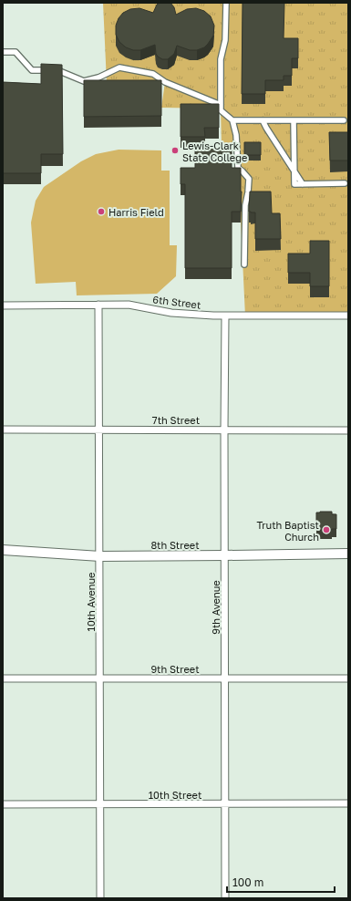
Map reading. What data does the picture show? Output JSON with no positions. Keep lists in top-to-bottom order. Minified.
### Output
{"streets":{"main road":["8th Street"],"street":["6th Street","7th Street","10th Avenue","9th Avenue","9th Street","10th Street"]},"crossings":[["6th Street","10th Avenue"],["6th Street","9th Avenue"],["7th Street","10th Avenue"],["7th Street","9th Avenue"],["8th Street","10th Avenue"],["8th Street","9th Avenue"],["10th Avenue","9th Street"],["10th Avenue","10th Street"],["9th Avenue","9th Street"],["9th Avenue","10th Street"]],"places":["Lewis-Clark State College","Harris Field","Truth Baptist Church"],"scale_bar":"100 m"}
